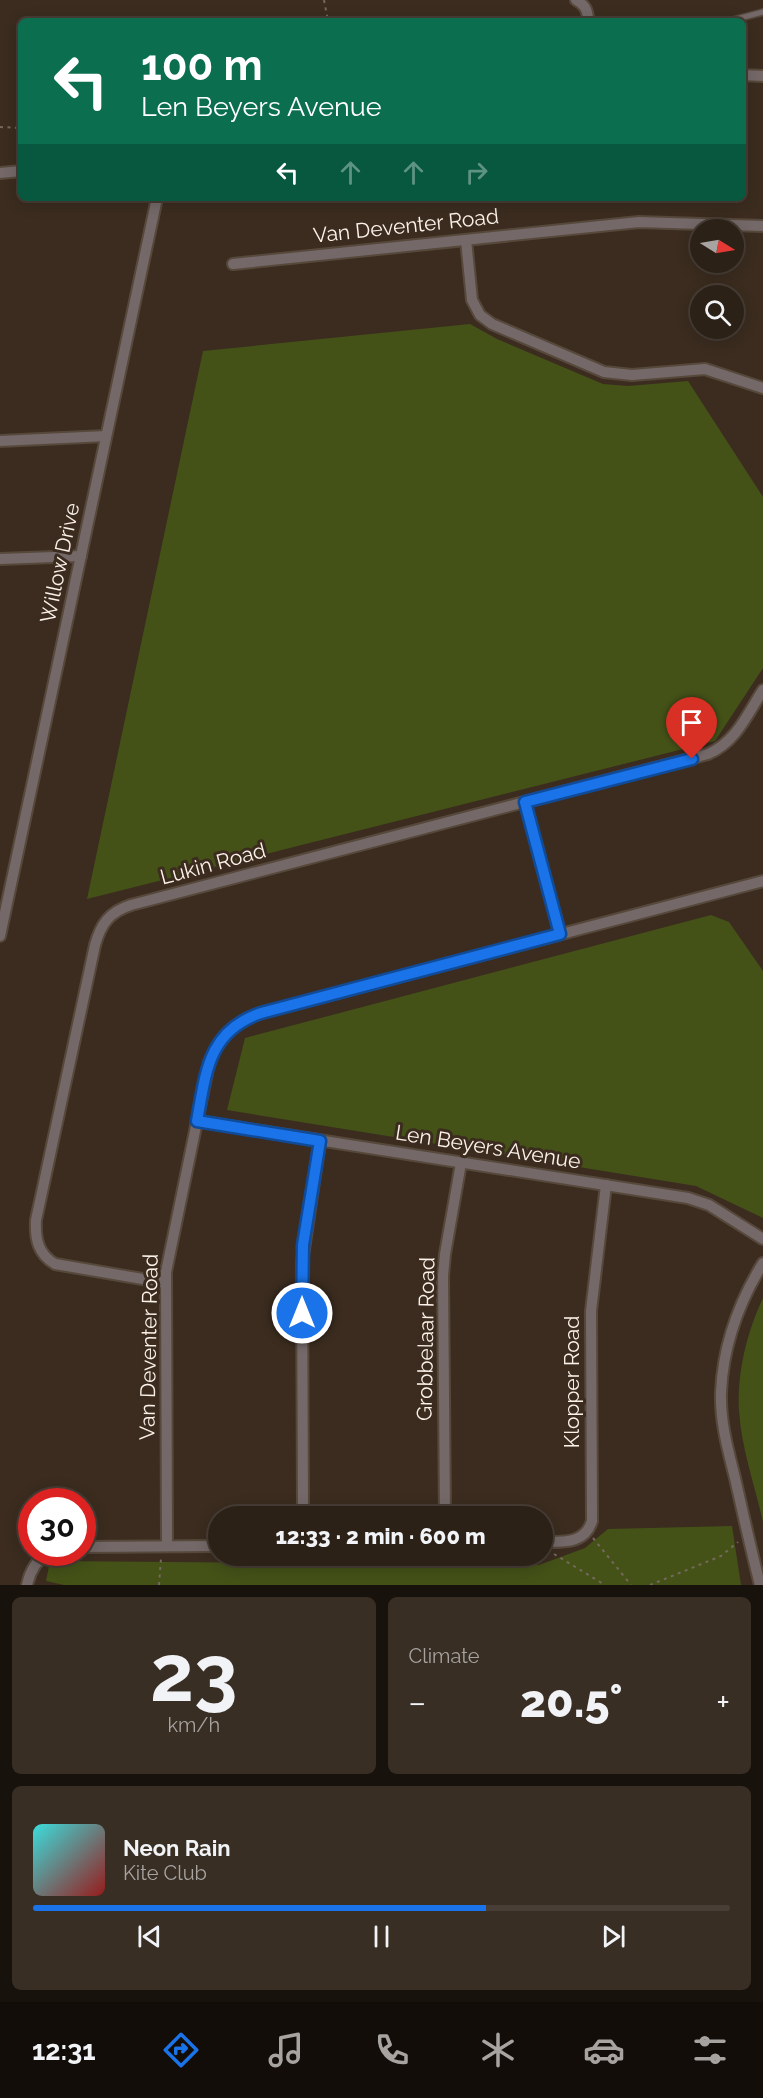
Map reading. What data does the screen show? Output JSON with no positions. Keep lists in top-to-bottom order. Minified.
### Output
{"streets":{"street":["Van Deventer Road","Willow Drive","Lukin Road","Len Beyers Avenue","Grobbelaar Road","Klopper Road"]},"crossings":[["Van Deventer Road","Lukin Road"],["Van Deventer Road","Len Beyers Avenue"],["Len Beyers Avenue","Grobbelaar Road"],["Len Beyers Avenue","Klopper Road"]],"north":"right","page":{"turn":["100 m","Len Beyers Avenue"],"limit":"30","trip":"12:33 · 2 min · 600 m","tile":[["23","km/h"],"Climate"],"heat":["−","20.5°","+"],"song":["Neon Rain","Kite Club"],"tabs":"12:31"}}
